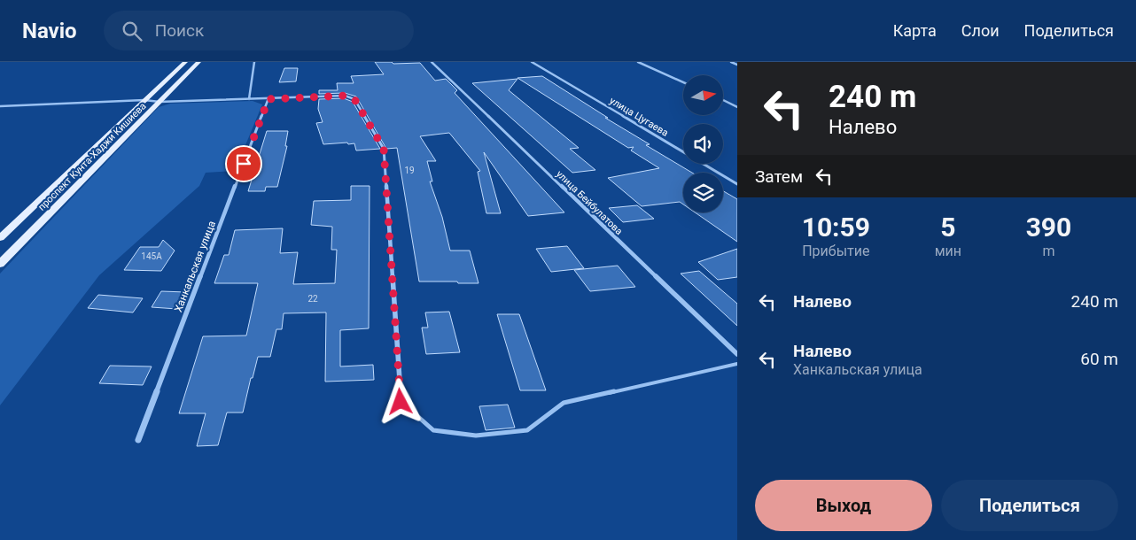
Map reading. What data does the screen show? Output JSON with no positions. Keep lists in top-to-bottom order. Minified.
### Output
{"streets":{"main road":["проспект Кунта-Хаджи Кишиева"],"street":["улица Цугаева","улица Бейбулатова","Ханкальская улица"]},"house_numbers":["19","145А","22"],"north":"right","page":{"header":"Navio","search":"Поиск","nav":["Карта","Слои","Поделиться"],"turn":["240 m","Налево"],"then":"Затем","eta":["10:59","Прибытие","5","мин","390","m"],"list":[{"name":"Налево","value":"240 m"},{"name":"Налево","note":"Ханкальская улица","value":"60 m"}],"buttons":["Выход","Поделиться"]}}
